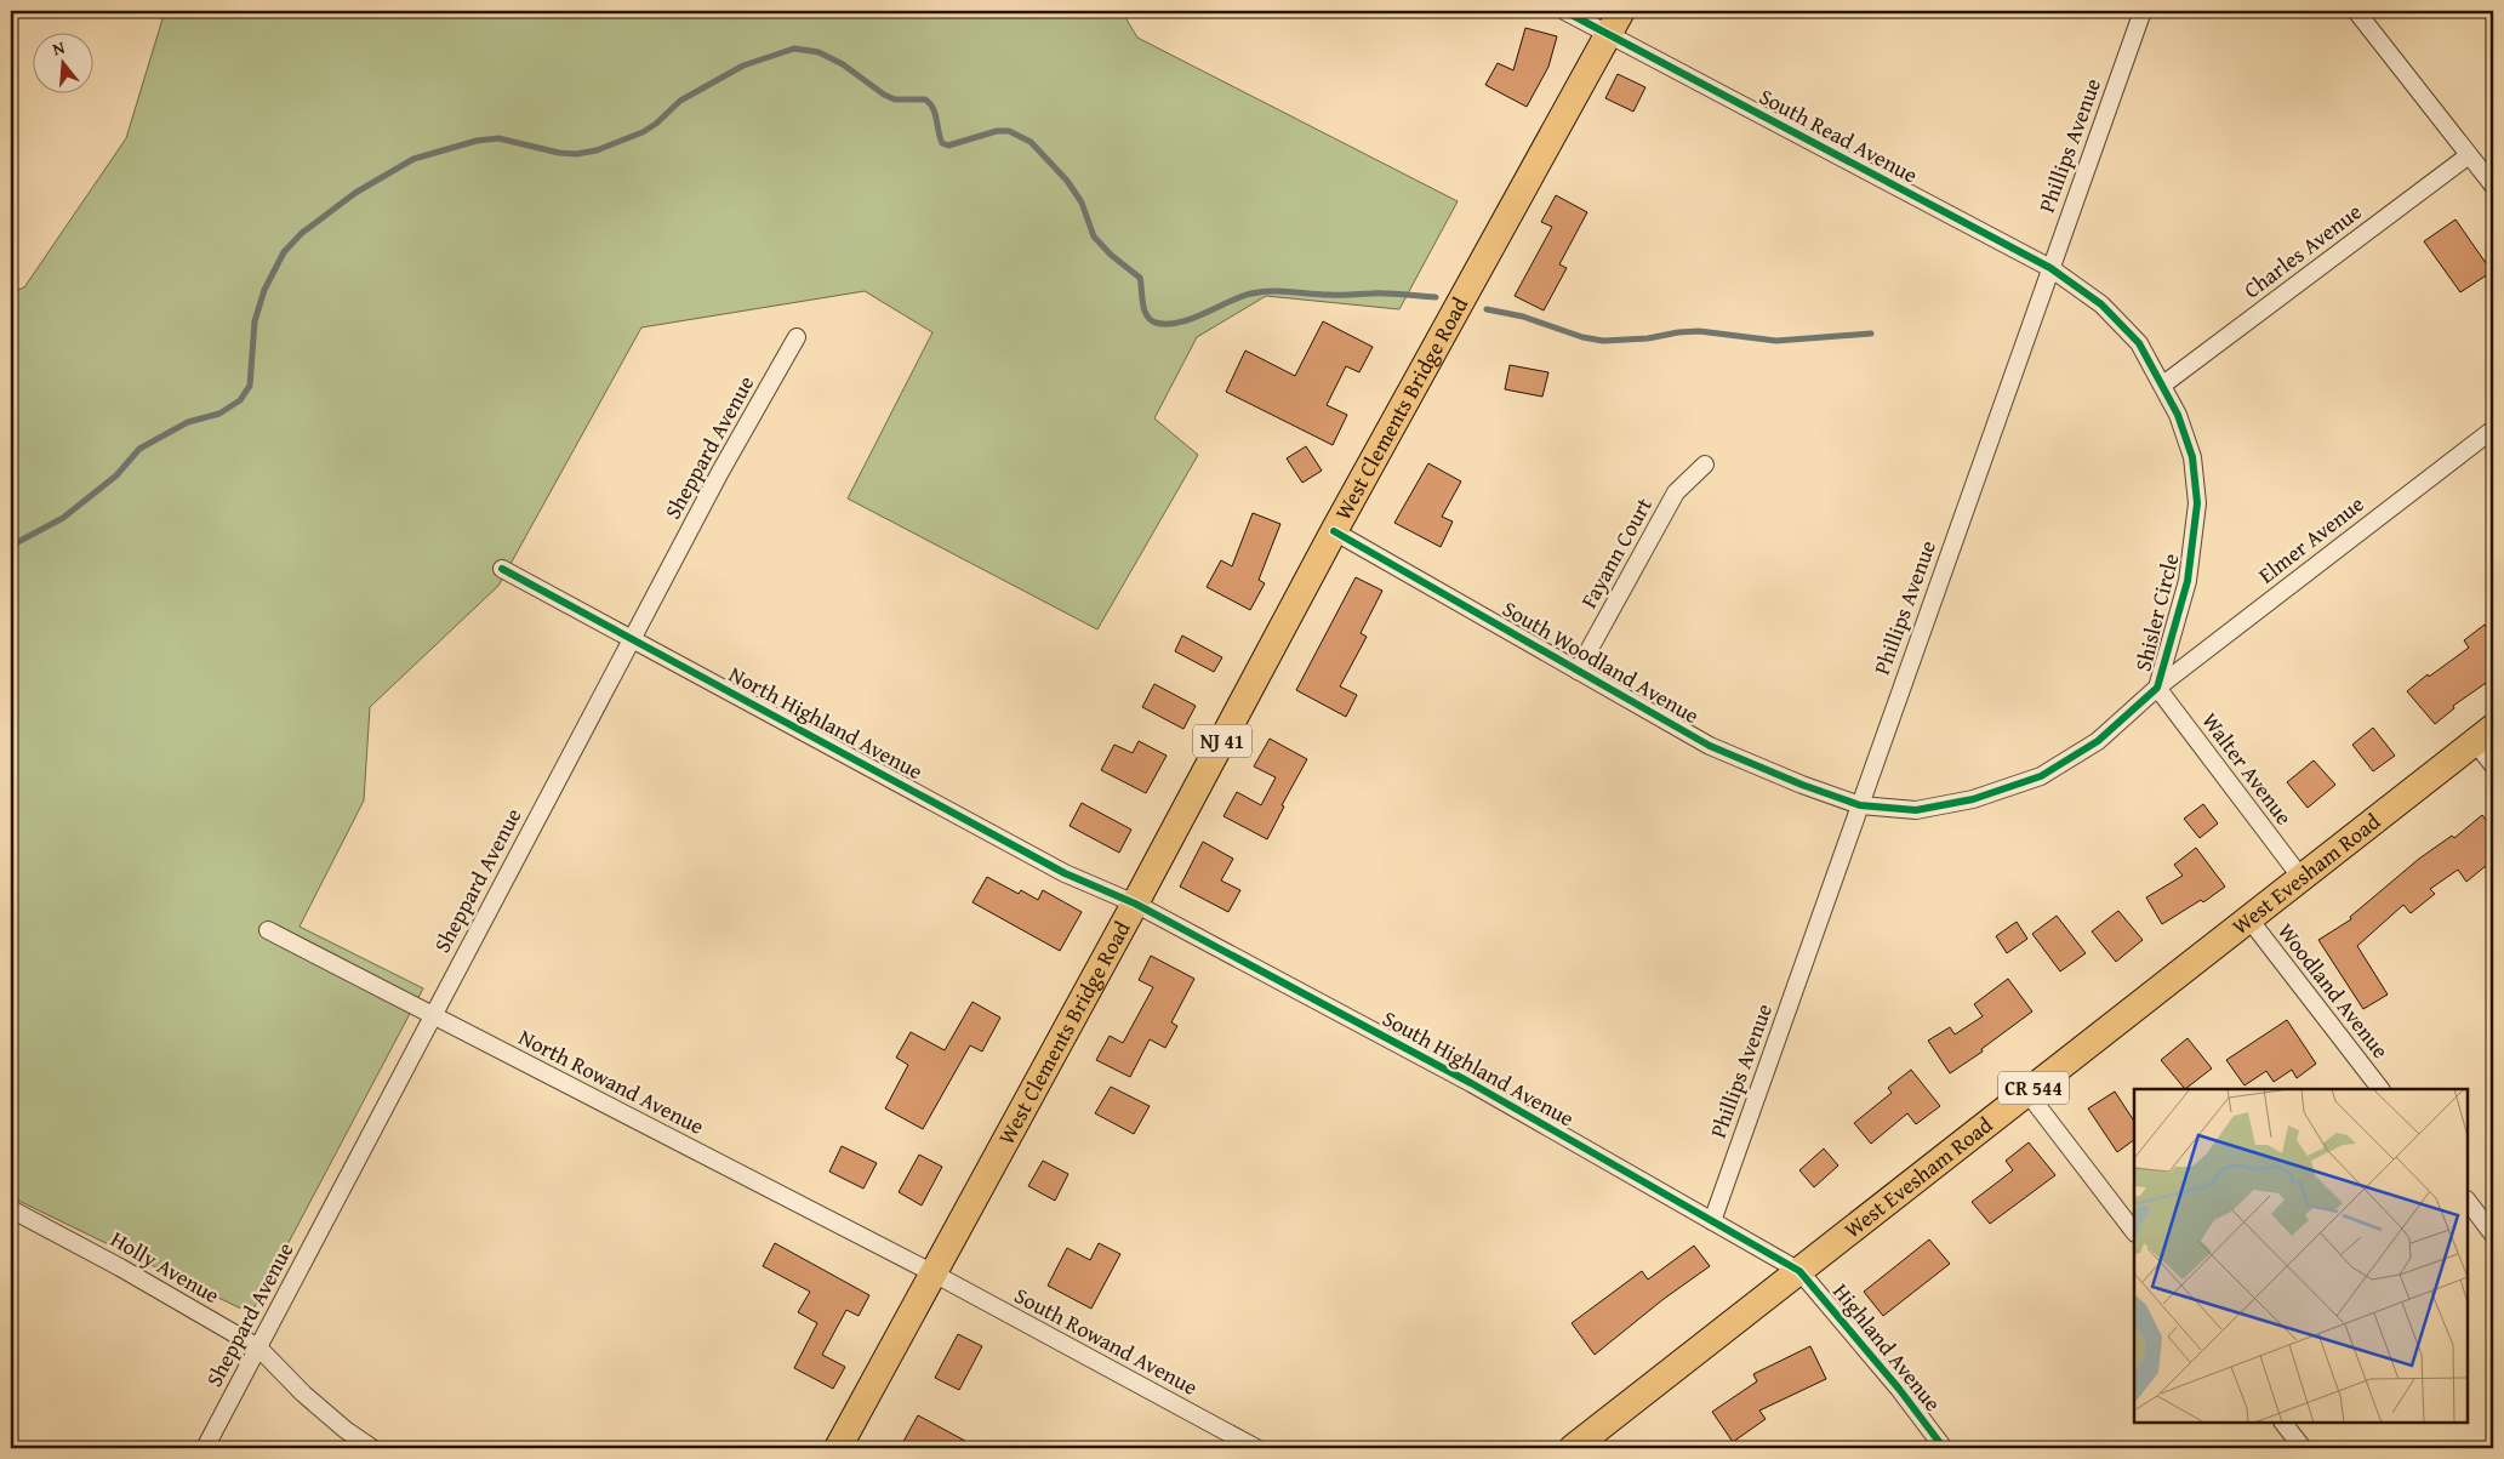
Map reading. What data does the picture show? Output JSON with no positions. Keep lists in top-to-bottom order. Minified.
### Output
{"streets":{"main road":["West Clements Bridge Road","NJ 41","West Evesham Road","CR 544"],"street":["South Read Avenue","Phillips Avenue","Charles Avenue","Sheppard Avenue","Elmer Avenue","Fayann Court","Shisler Circle","South Woodland Avenue","North Highland Avenue","Walter Avenue","Woodland Avenue","South Highland Avenue","North Rowand Avenue","Holly Avenue","South Rowand Avenue","Highland Avenue"]},"crossings":[["South Read Avenue","Phillips Avenue"],["South Read Avenue","West Clements Bridge Road"],["South Read Avenue","Shisler Circle"],["Phillips Avenue","Shisler Circle"],["Phillips Avenue","South Woodland Avenue"],["Phillips Avenue","South Highland Avenue"],["Charles Avenue","Shisler Circle"],["West Clements Bridge Road","South Woodland Avenue"],["West Clements Bridge Road","North Highland Avenue"],["West Clements Bridge Road","South Highland Avenue"],["West Clements Bridge Road","North Rowand Avenue"],["West Clements Bridge Road","South Rowand Avenue"],["Sheppard Avenue","North Highland Avenue"],["Sheppard Avenue","North Rowand Avenue"],["Sheppard Avenue","Holly Avenue"],["Elmer Avenue","Shisler Circle"],["Elmer Avenue","Walter Avenue"],["Fayann Court","South Woodland Avenue"],["Shisler Circle","South Woodland Avenue"],["Shisler Circle","Walter Avenue"],["North Highland Avenue","South Highland Avenue"],["Walter Avenue","West Evesham Road"],["West Evesham Road","Woodland Avenue"],["West Evesham Road","South Highland Avenue"],["West Evesham Road","Highland Avenue"],["South Highland Avenue","Highland Avenue"],["North Rowand Avenue","South Rowand Avenue"]],"north":"top"}
